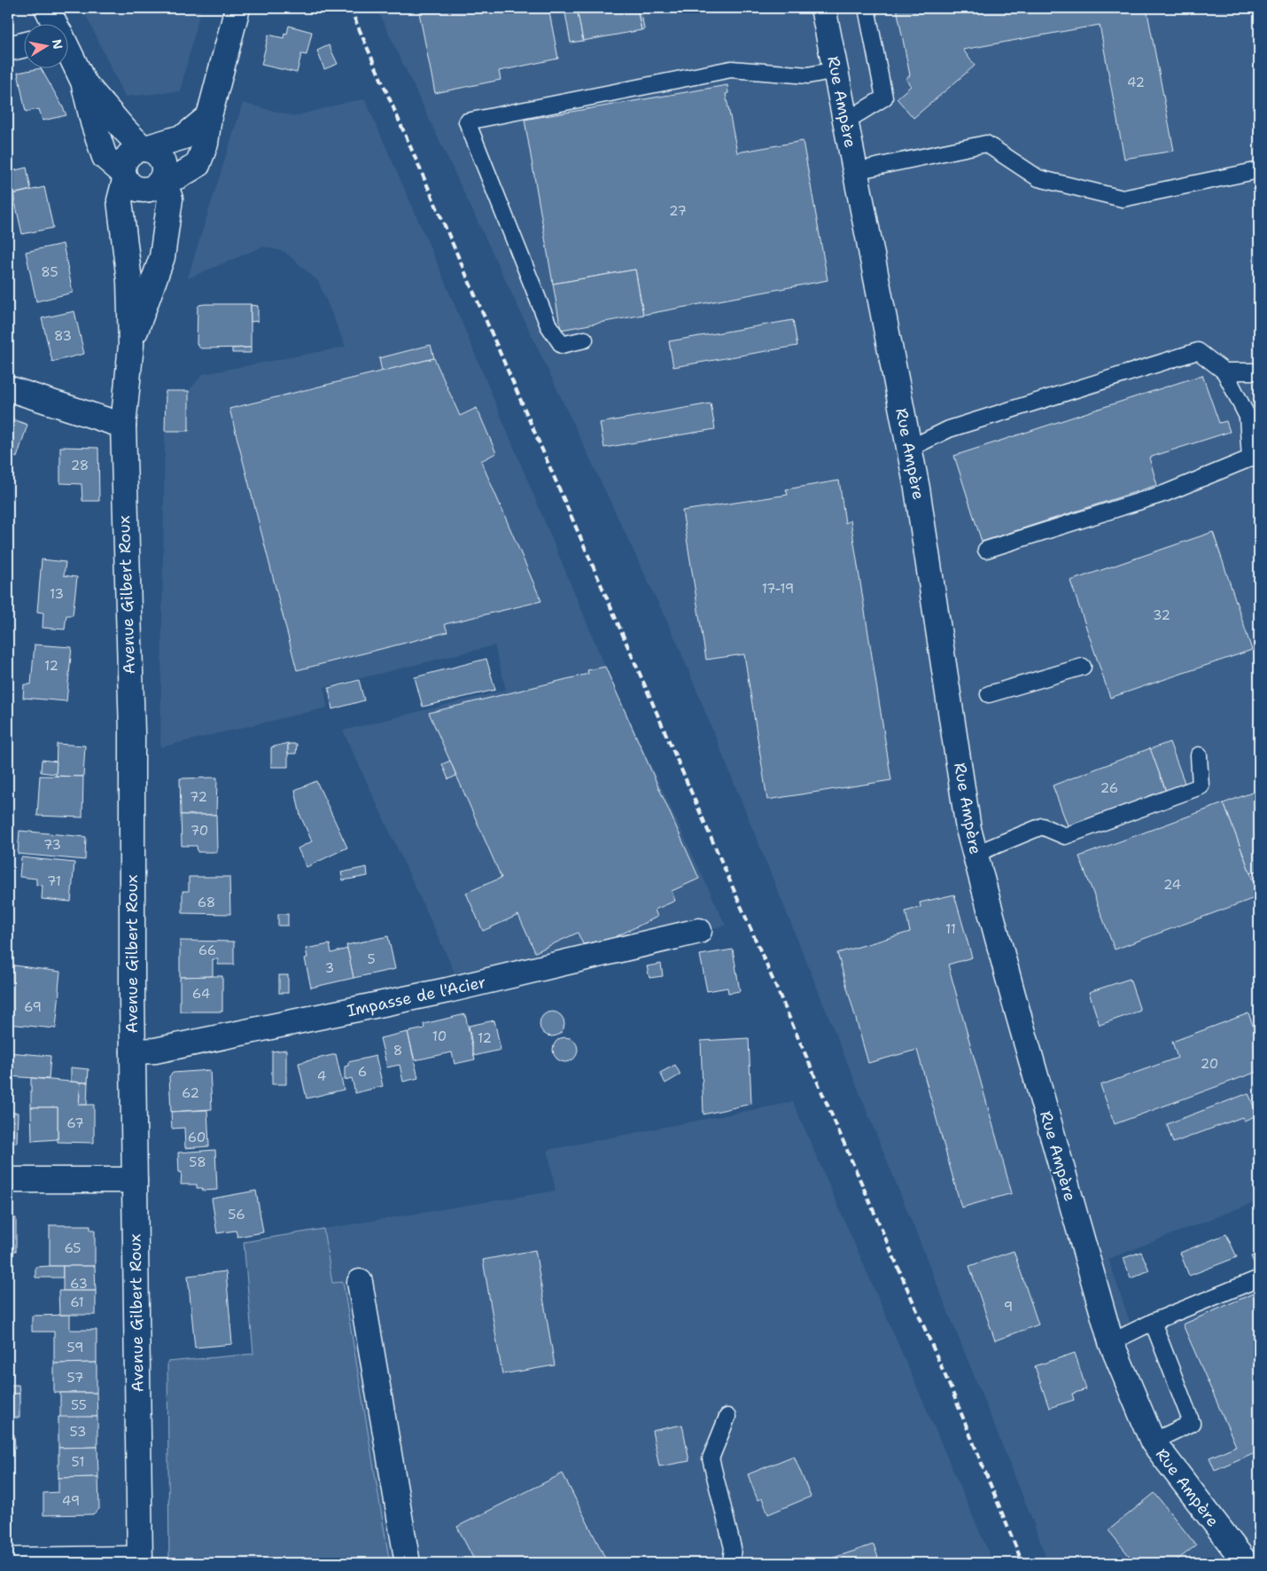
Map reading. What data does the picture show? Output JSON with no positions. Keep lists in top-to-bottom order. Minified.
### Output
{"streets":{"main road":["Rue Ampère","Avenue Gilbert Roux","Impasse de l'Acier"]},"crossings":[["Avenue Gilbert Roux","Impasse de l'Acier"]],"house_numbers":["42","27","85","83","28","17-19","13","32","12","26","72","70","73","71","24","68","11","66","5","3","64","69","10","12","8","20","6","4","62","67","60","58","56","65","63","61","9","59","57","55","53","51","49"],"north":"right"}
